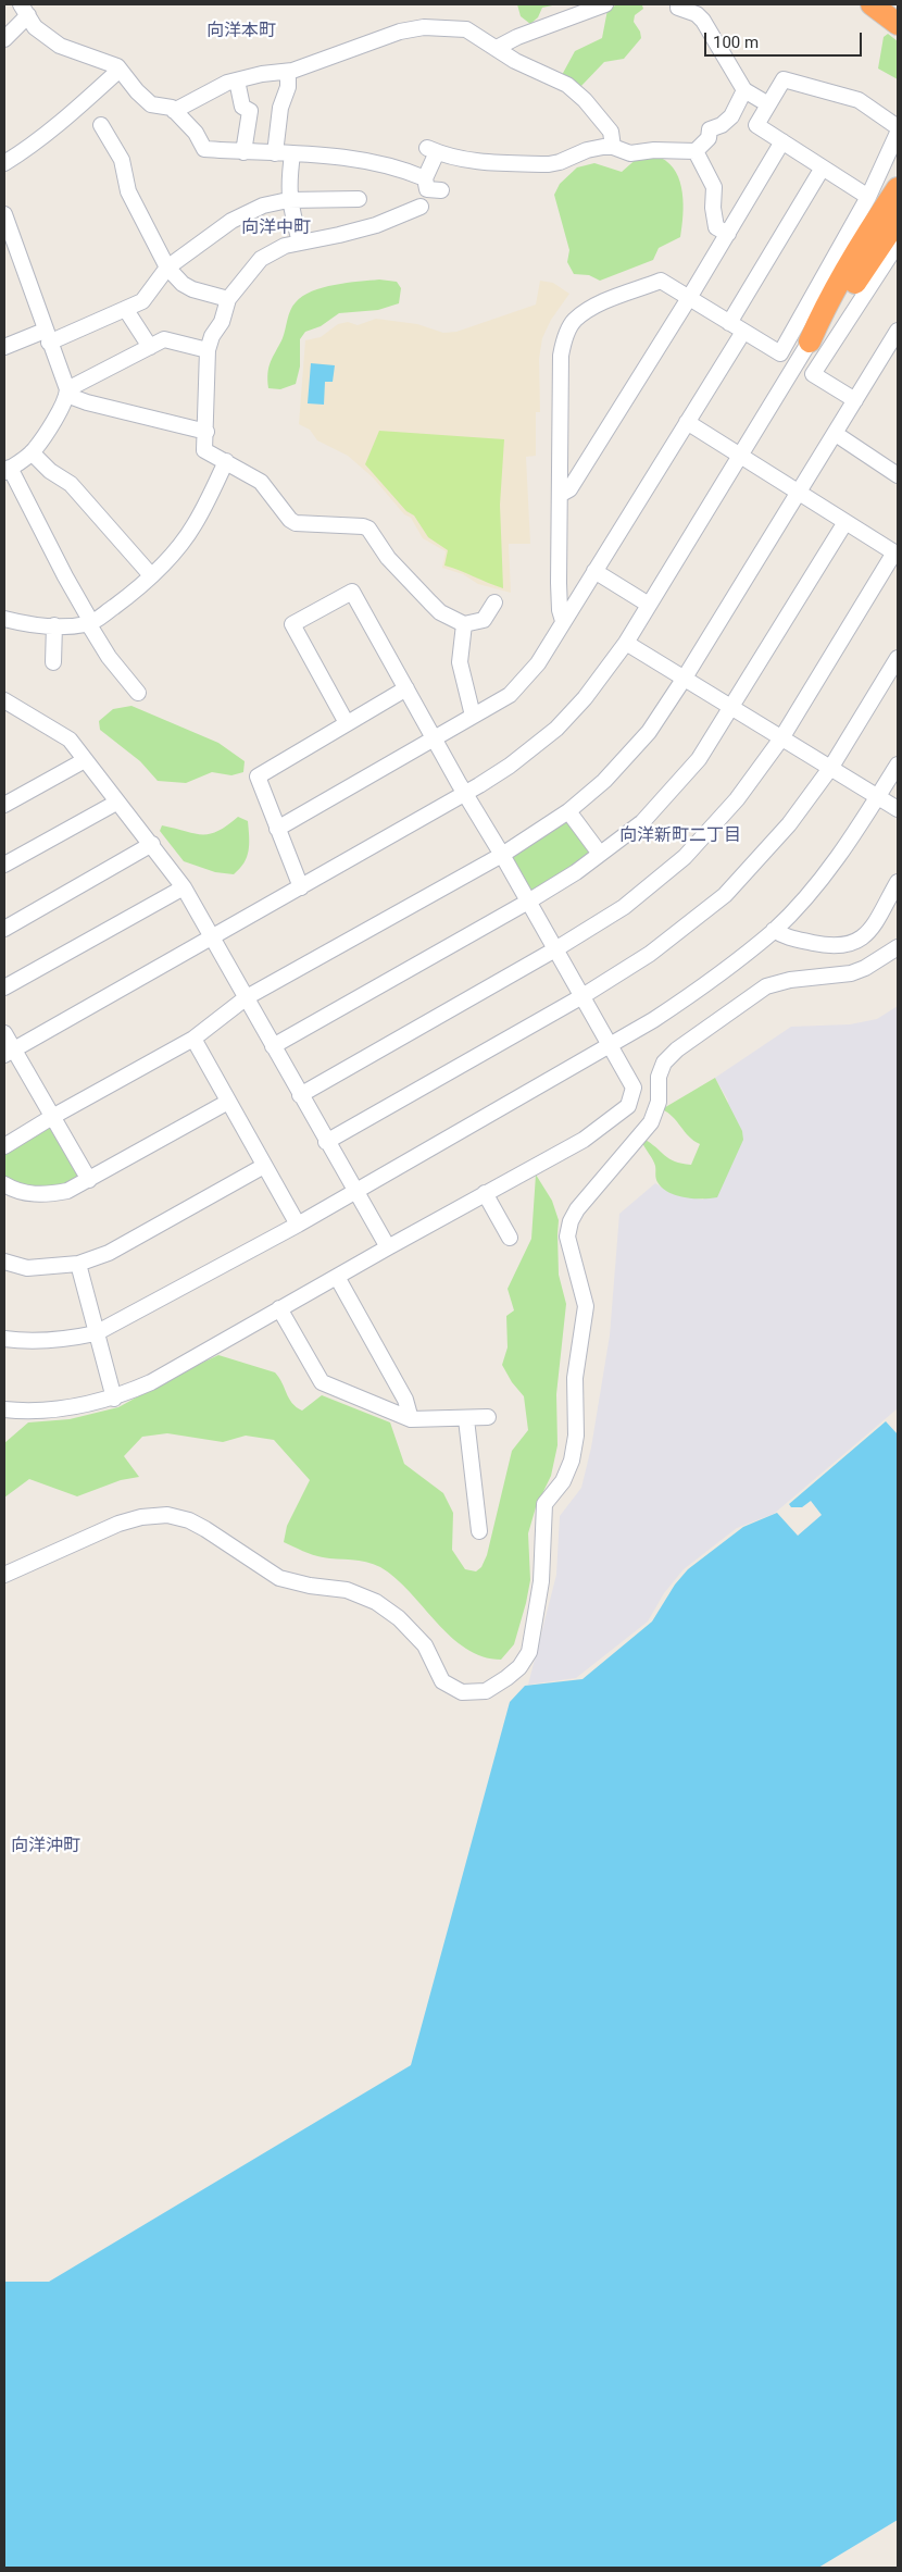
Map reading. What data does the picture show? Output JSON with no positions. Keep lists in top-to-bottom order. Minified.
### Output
{"districts":["向洋本町","向洋中町","向洋新町二丁目","向洋沖町"],"scale_bar":"100 m"}
